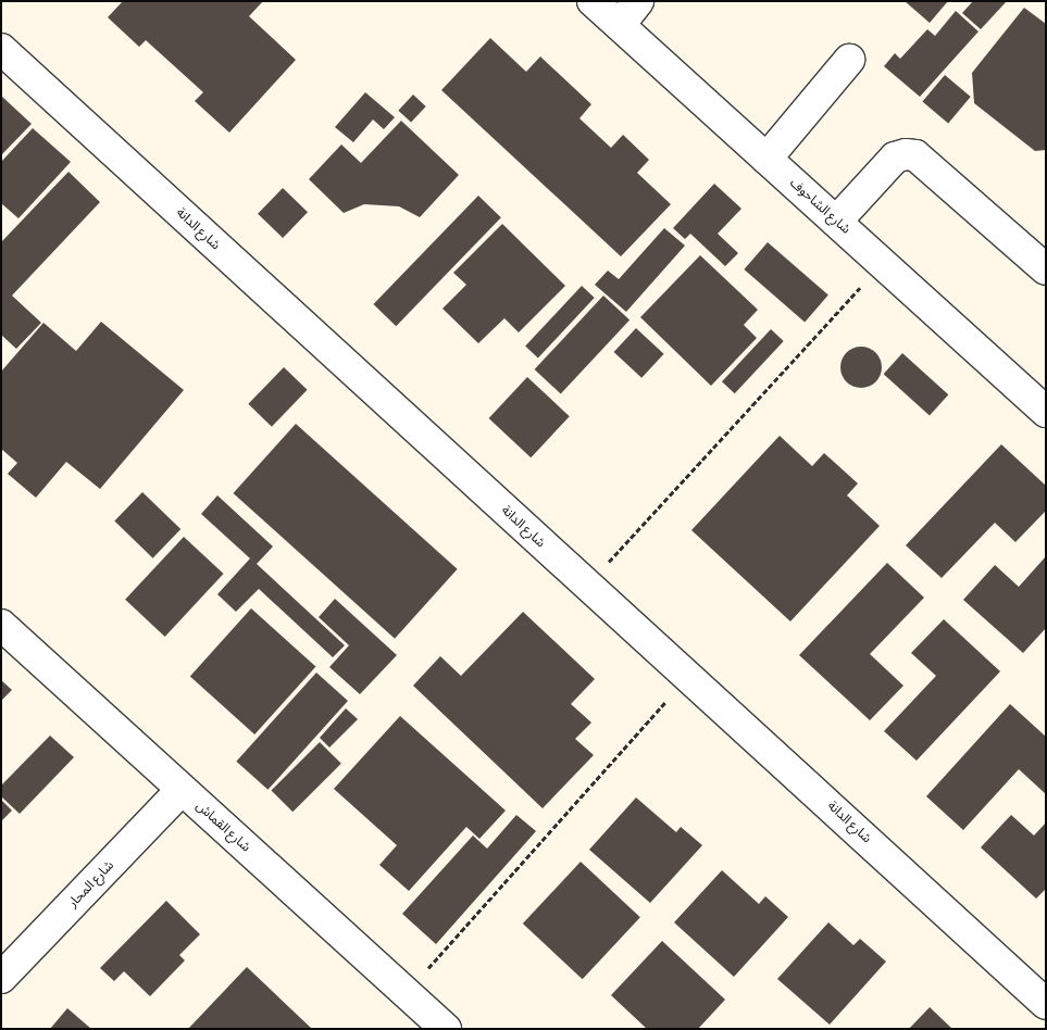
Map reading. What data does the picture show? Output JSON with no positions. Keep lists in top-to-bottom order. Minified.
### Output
{"streets":{"street":["شارع الشاحوف","شارع الدانة","شارع القماش","شارع المحار"]},"crossings":[["شارع القماش","شارع المحار"]]}
